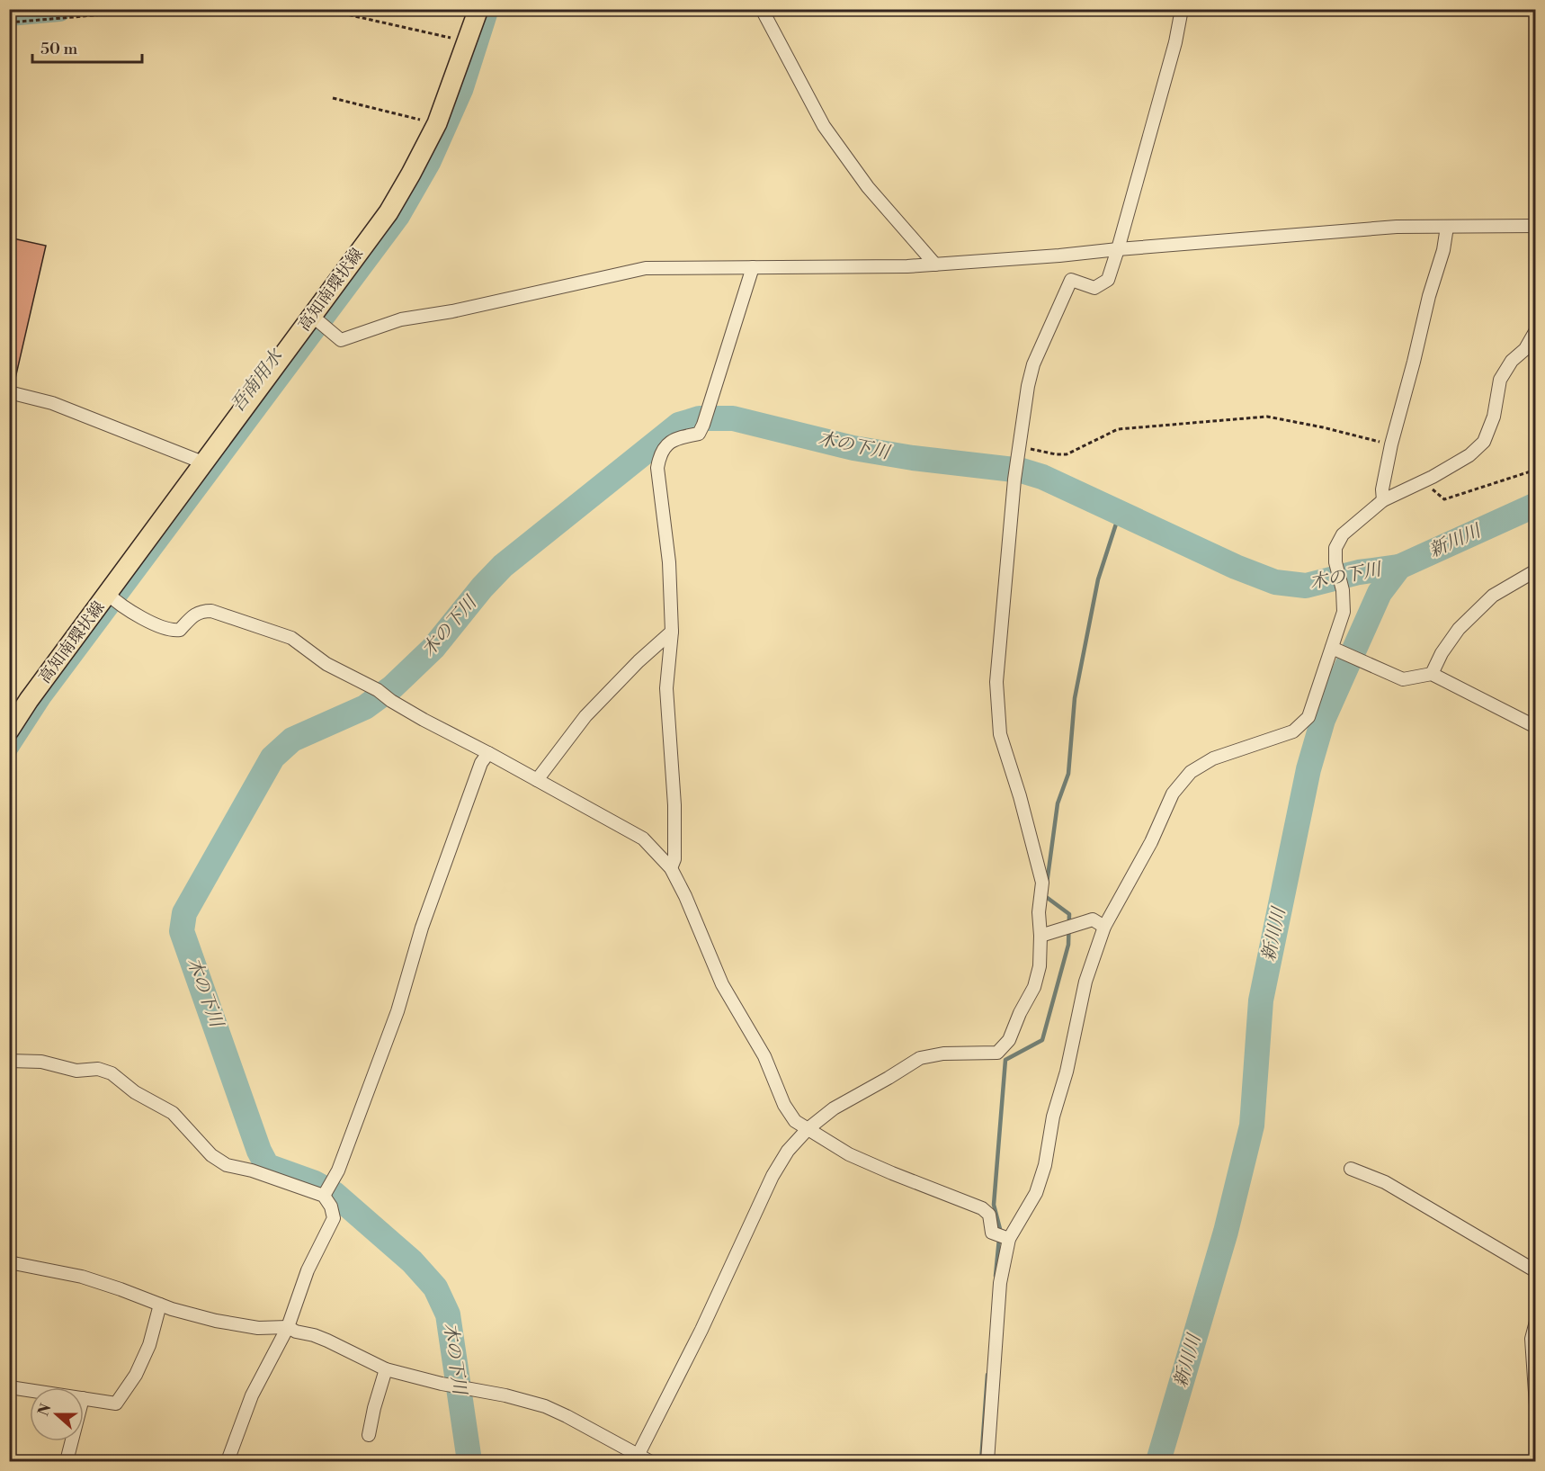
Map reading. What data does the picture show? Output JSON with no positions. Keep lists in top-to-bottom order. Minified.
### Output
{"streets":{"main road":["高知南環状線"]},"water":["吾南用水","木の下川","新川川"],"scale_bar":"50 m","north":"left"}
